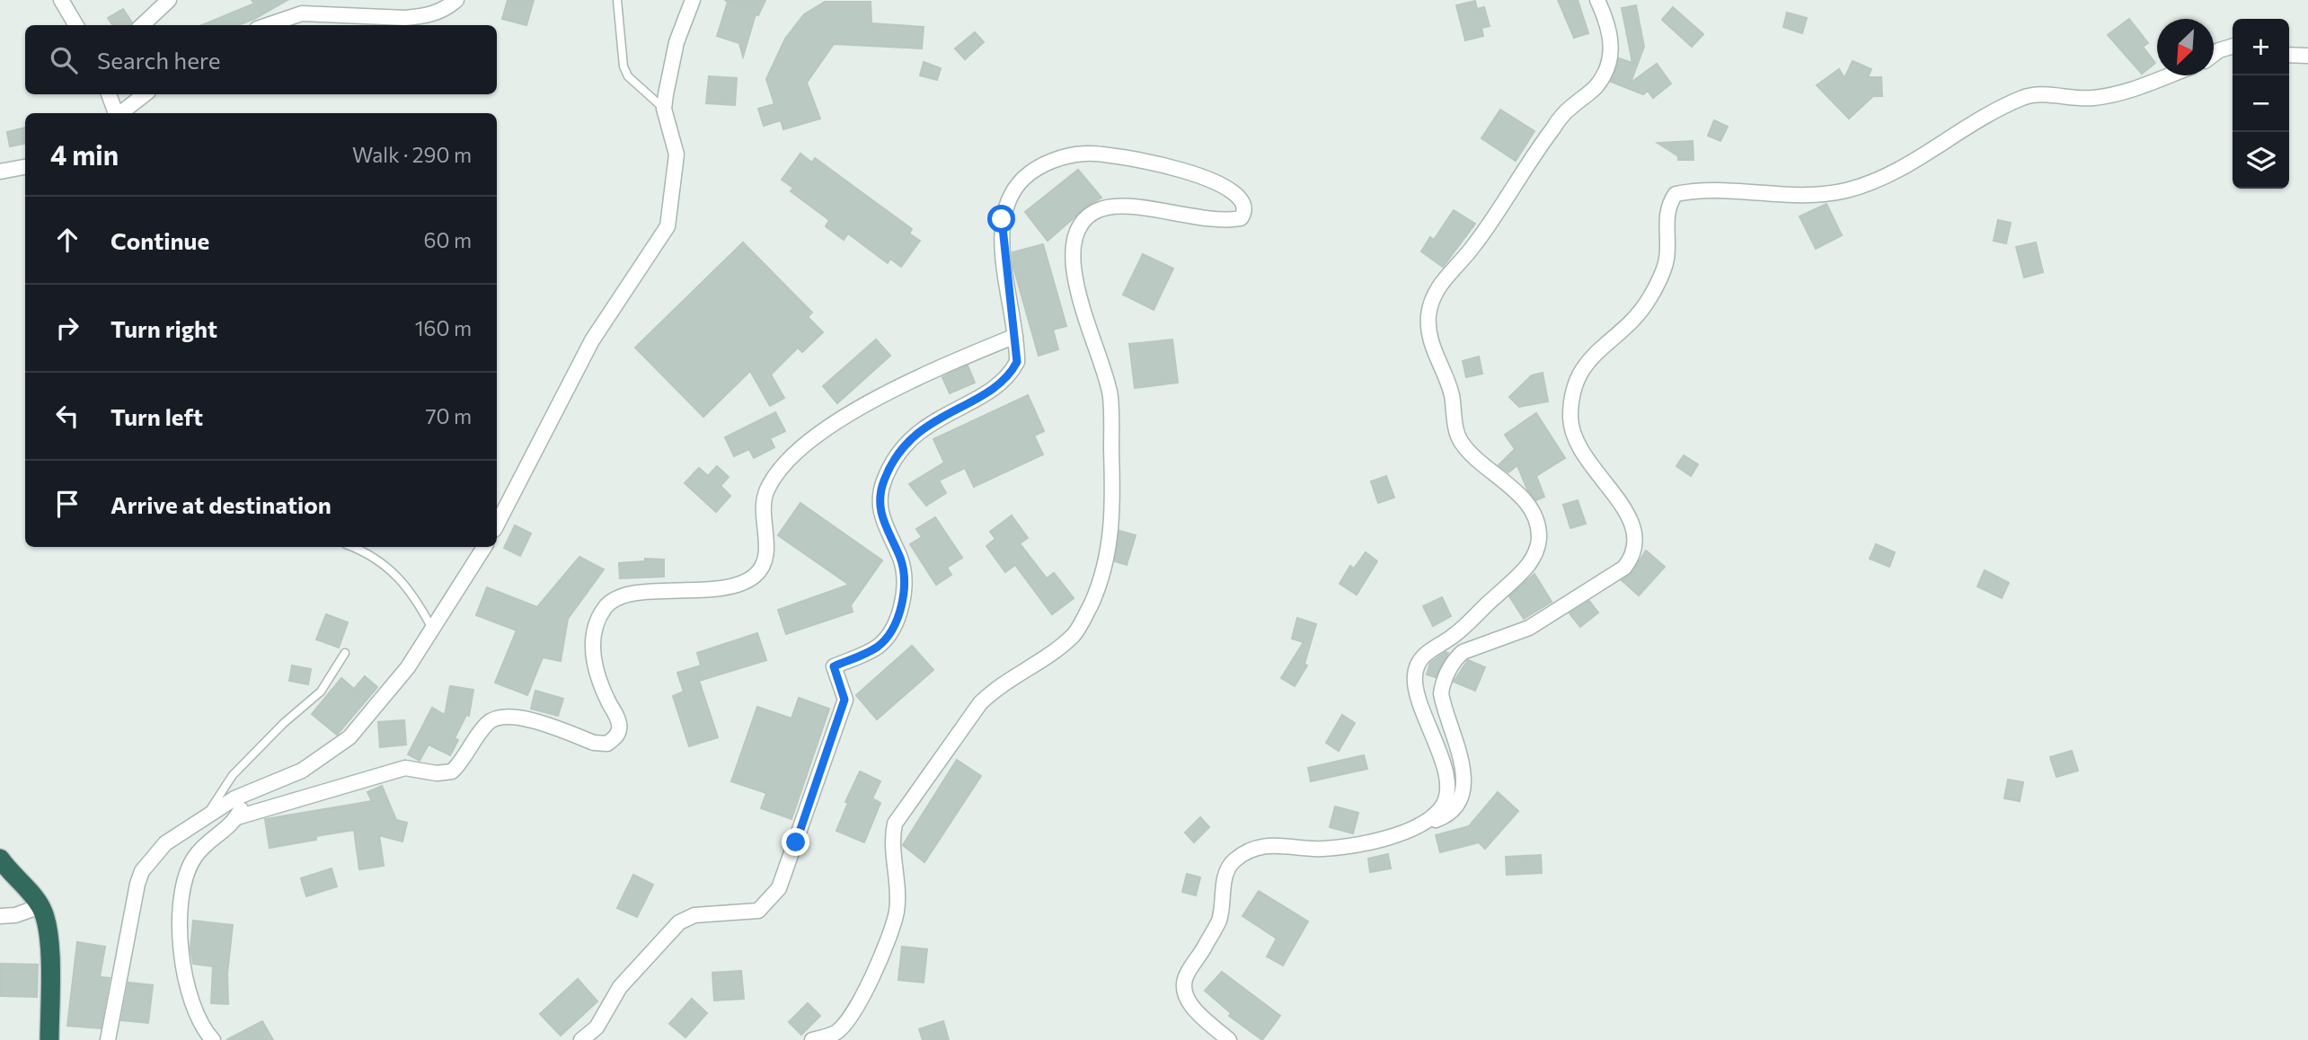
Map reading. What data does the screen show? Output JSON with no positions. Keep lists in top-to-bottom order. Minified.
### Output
{"north":"bottom left","page":{"map_buttons":["+","−"],"search":"Search here","heading":["4 min","Walk · 290 m"],"list":[["Continue","60 m"],["Turn right","160 m"],["Turn left","70 m"],"Arrive at destination"]}}
